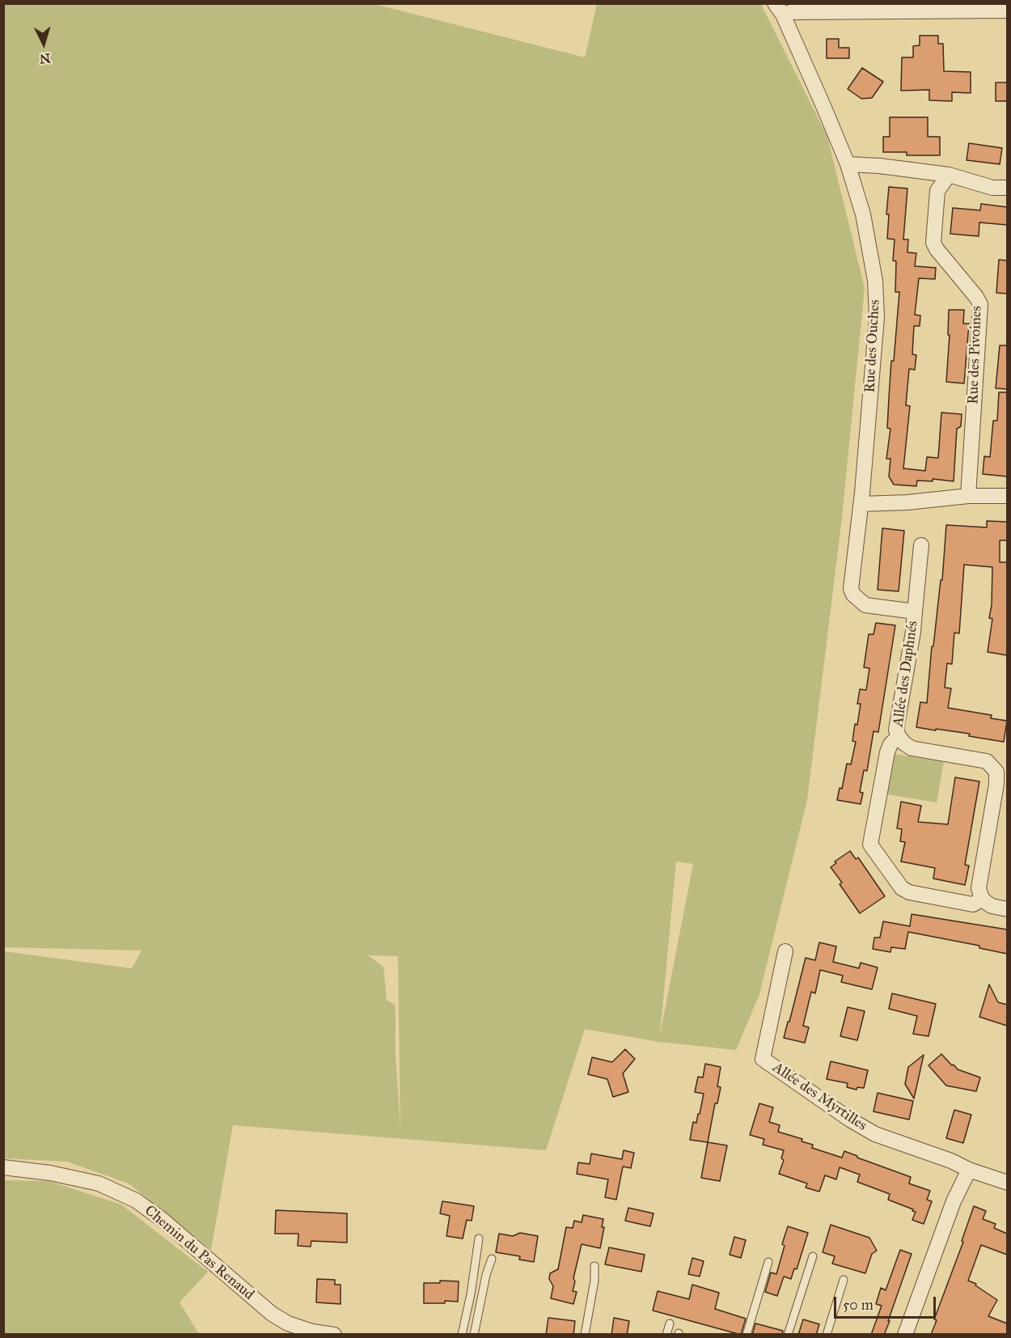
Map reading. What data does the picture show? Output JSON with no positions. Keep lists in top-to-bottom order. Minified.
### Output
{"streets":{"street":["Rue des Ouches","Rue des Pivoines","Allée des Daphnés","Allée des Myrtilles","Chemin du Pas Renaud"]},"crossings":[["Rue des Ouches","Allée des Daphnés"]],"scale_bar":"50 m","north":"bottom"}
